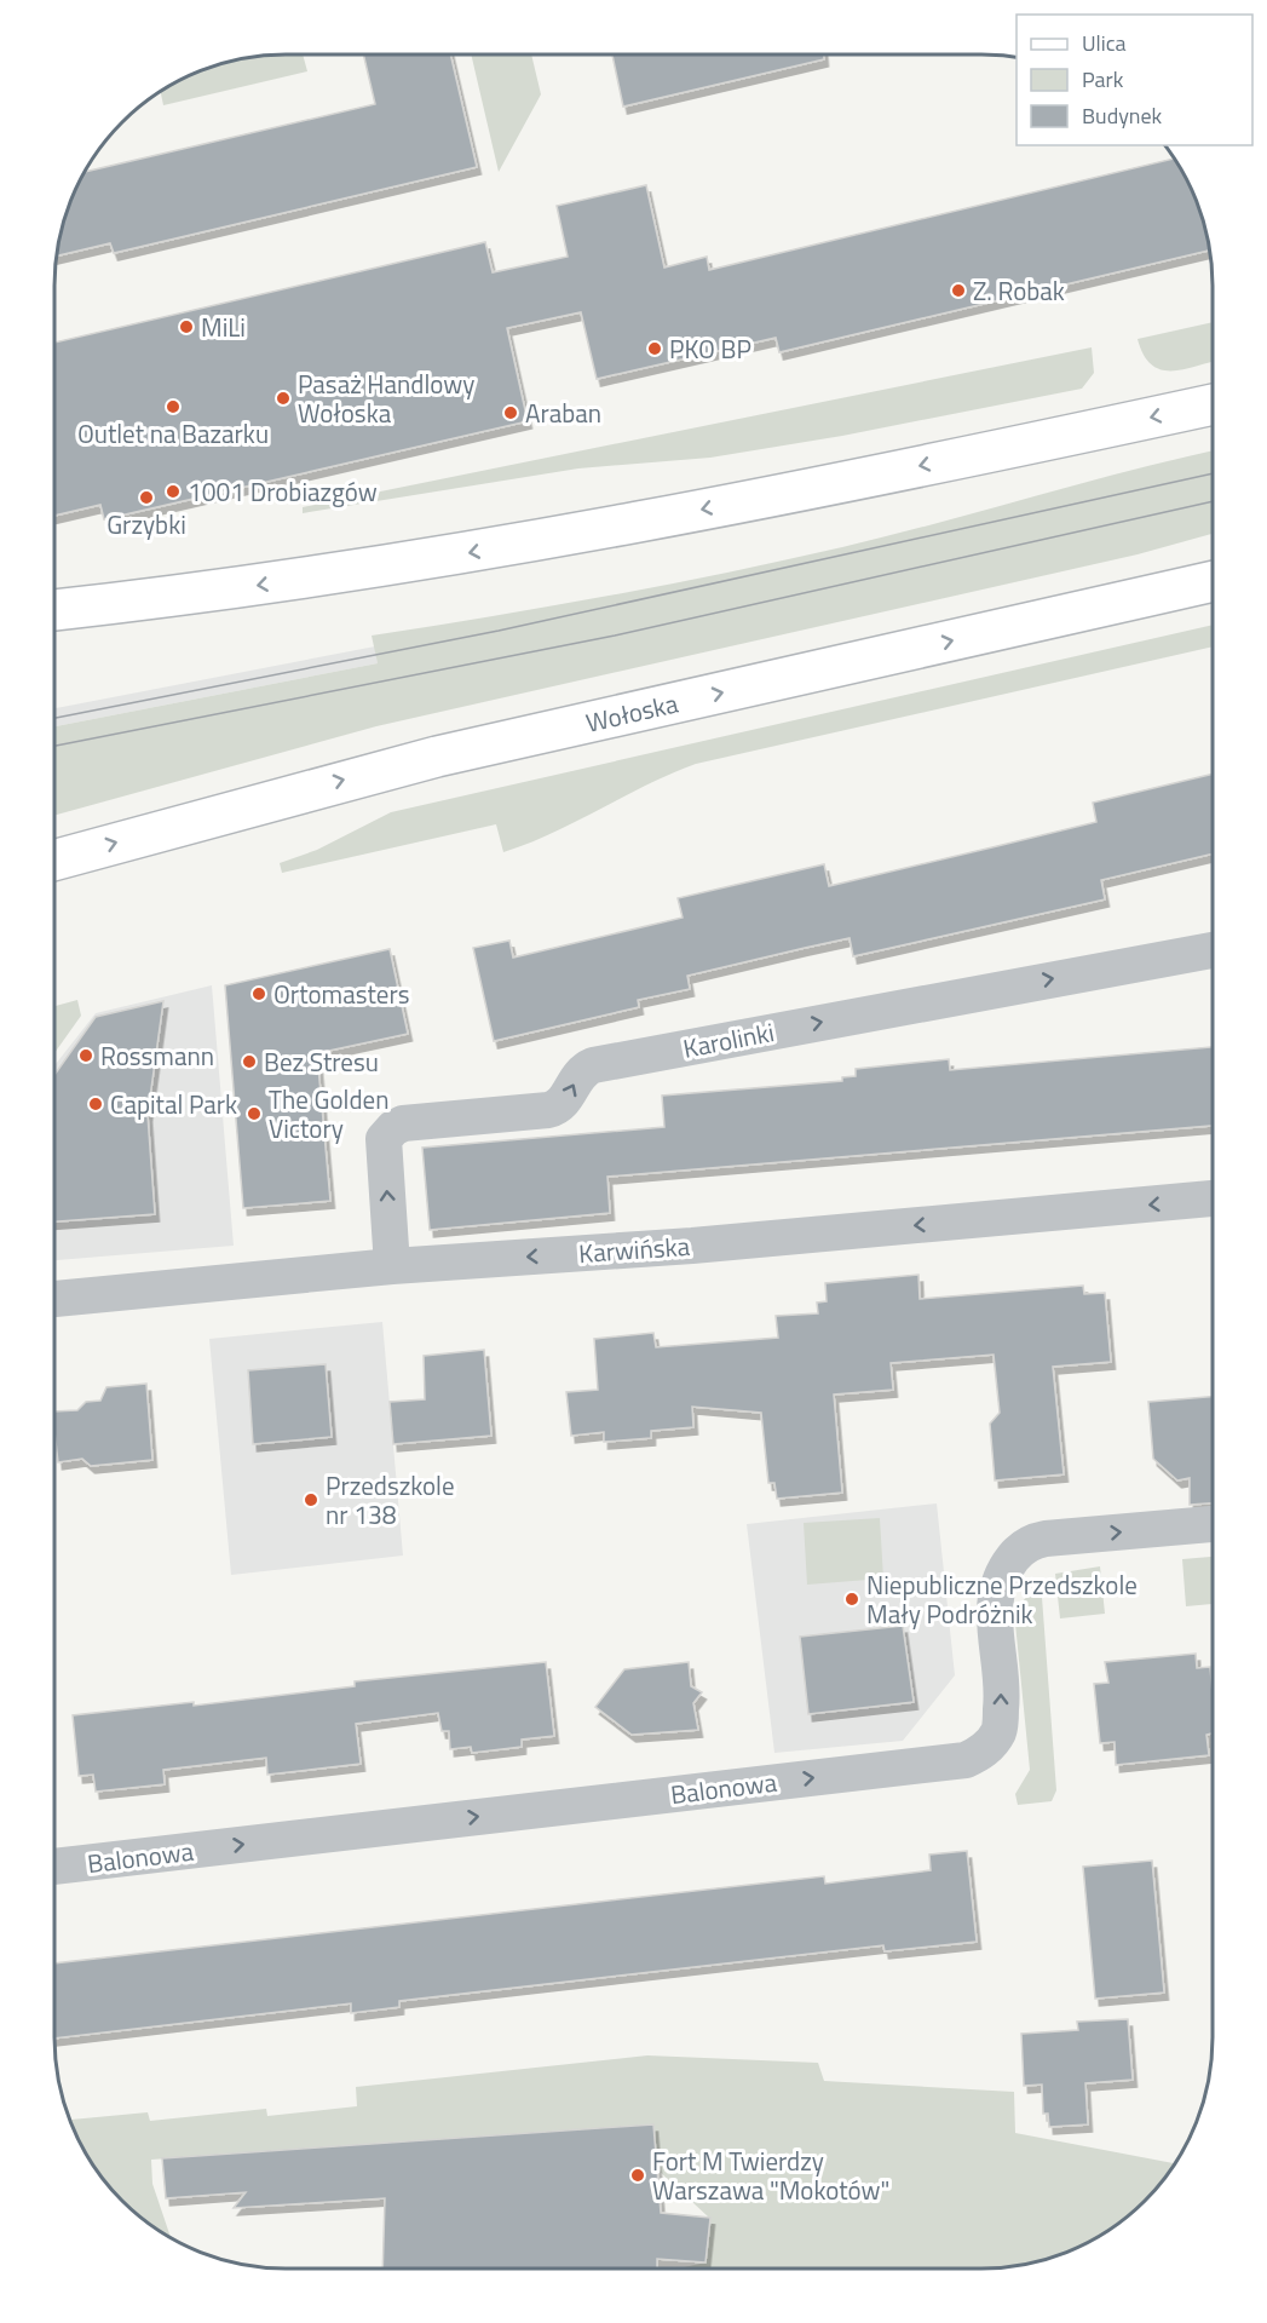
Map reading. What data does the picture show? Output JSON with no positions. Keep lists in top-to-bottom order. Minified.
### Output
{"streets":{"main road":["Wołoska"],"street":["Karolinki","Karwińska","Balonowa"]},"crossings":[["Karolinki","Karwińska"]],"one_way":["Karolinki","Karwińska","Balonowa"],"places":["Z. Robak","MiLi","PKO BP","Pasaż Handlowy Wołoska","Outlet na Bazarku","Araban","1001 Drobiazgów","Grzybki","Ortomasters","Rossmann","Bez Stresu","Capital Park","The Golden Victory","Przedszkole nr 138","Niepubliczne Przedszkole Mały Podróżnik","Fort M Twierdzy Warszawa \"Mokotów\""],"legend":["Ulica","Park","Budynek"]}
